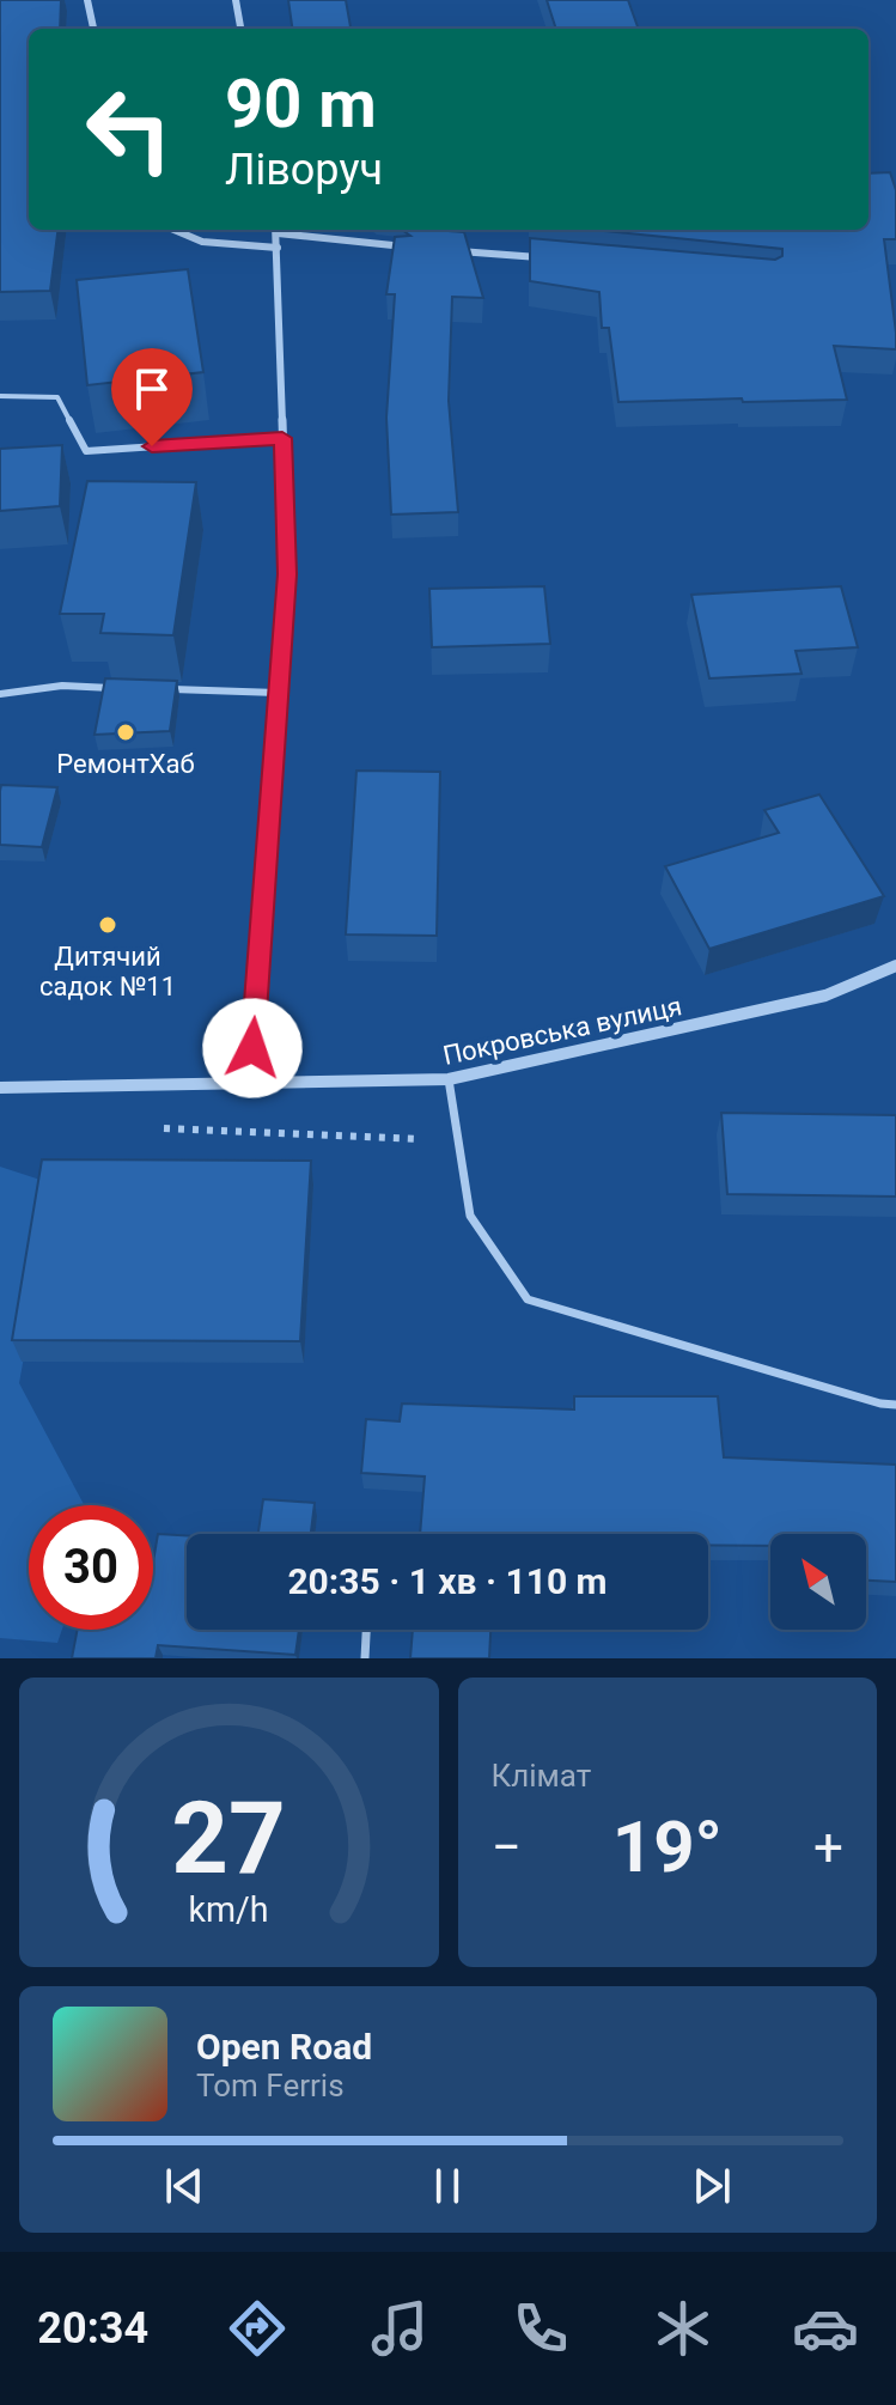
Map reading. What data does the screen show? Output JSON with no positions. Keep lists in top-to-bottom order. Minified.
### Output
{"streets":{"street":["Покровська вулиця"]},"places":["РемонтХаб","Дитячий садок №11"],"north":"top left","page":{"turn":["90 m","Ліворуч"],"limit":"30","trip":"20:35 · 1 хв · 110 m","tile":"Клімат","heat":["−","19°","+"],"song":["Open Road","Tom Ferris"],"tabs":"20:34","gauge":["27","km/h"]}}
